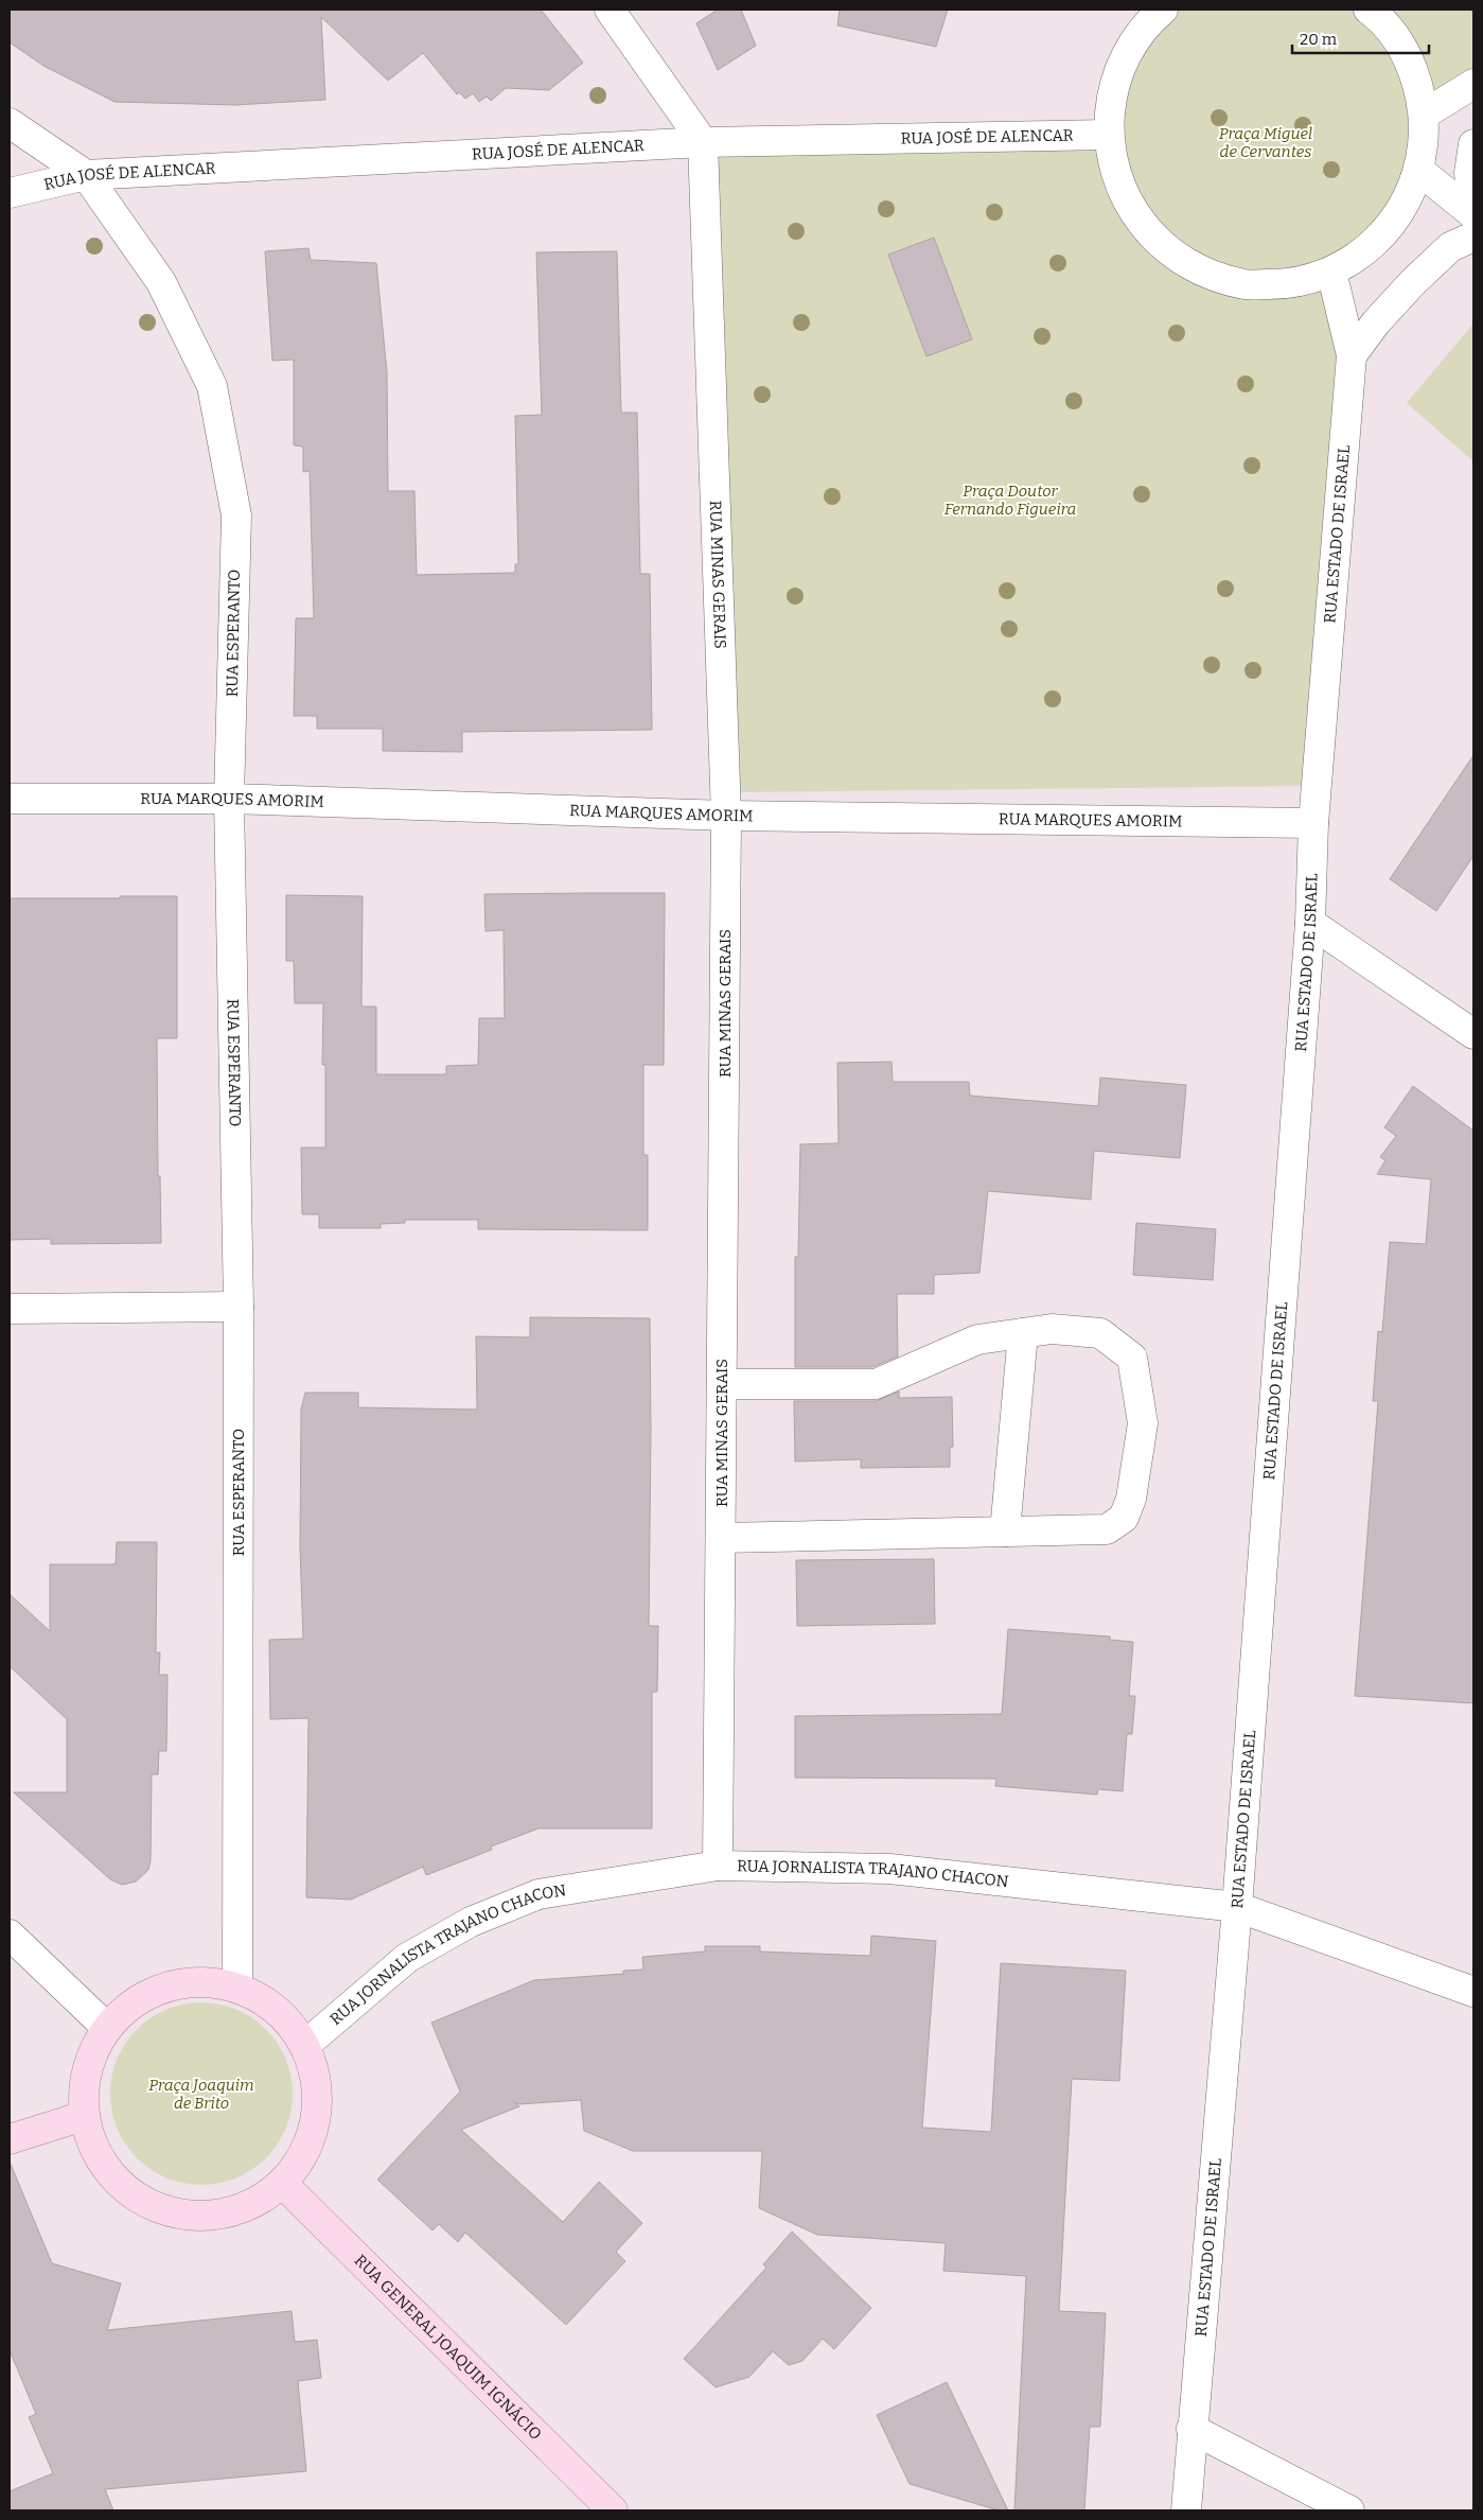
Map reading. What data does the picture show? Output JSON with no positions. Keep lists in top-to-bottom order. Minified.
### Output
{"streets":{"main road":["RUA GENERAL JOAQUIM IGNÁCIO"],"street":["RUA JOSÉ DE ALENCAR","RUA ESTADO DE ISRAEL","RUA MINAS GERAIS","RUA ESPERANTO","RUA MARQUES AMORIM","RUA JORNALISTA TRAJANO CHACON"]},"crossings":[["RUA JOSÉ DE ALENCAR","RUA MINAS GERAIS"],["RUA JOSÉ DE ALENCAR","RUA ESPERANTO"],["RUA ESTADO DE ISRAEL","RUA MARQUES AMORIM"],["RUA ESTADO DE ISRAEL","RUA JORNALISTA TRAJANO CHACON"],["RUA MINAS GERAIS","RUA MARQUES AMORIM"],["RUA MINAS GERAIS","RUA JORNALISTA TRAJANO CHACON"],["RUA ESPERANTO","RUA MARQUES AMORIM"]],"parks":["Praça Miguel de Cervantes","Praça Doutor Fernando Figueira","Praça Joaquim de Brito"],"scale_bar":"20 m"}
